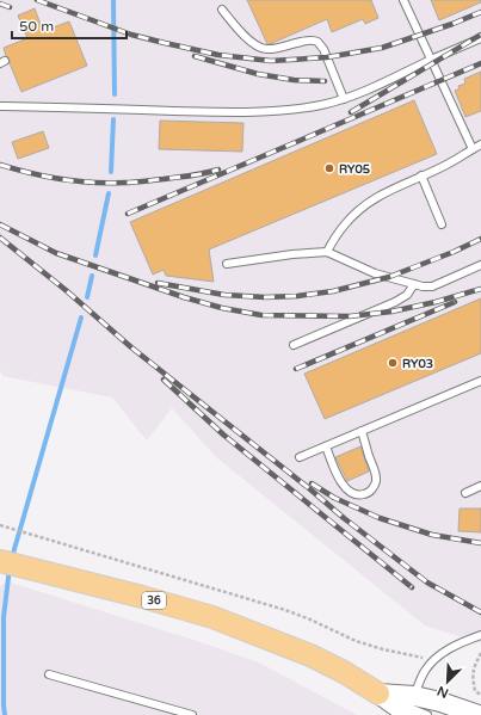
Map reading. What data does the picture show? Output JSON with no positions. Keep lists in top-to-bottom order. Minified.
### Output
{"streets":{"main road":["36"]},"places":["RY05","RY03"],"scale_bar":"50 m","north":"bottom left"}
